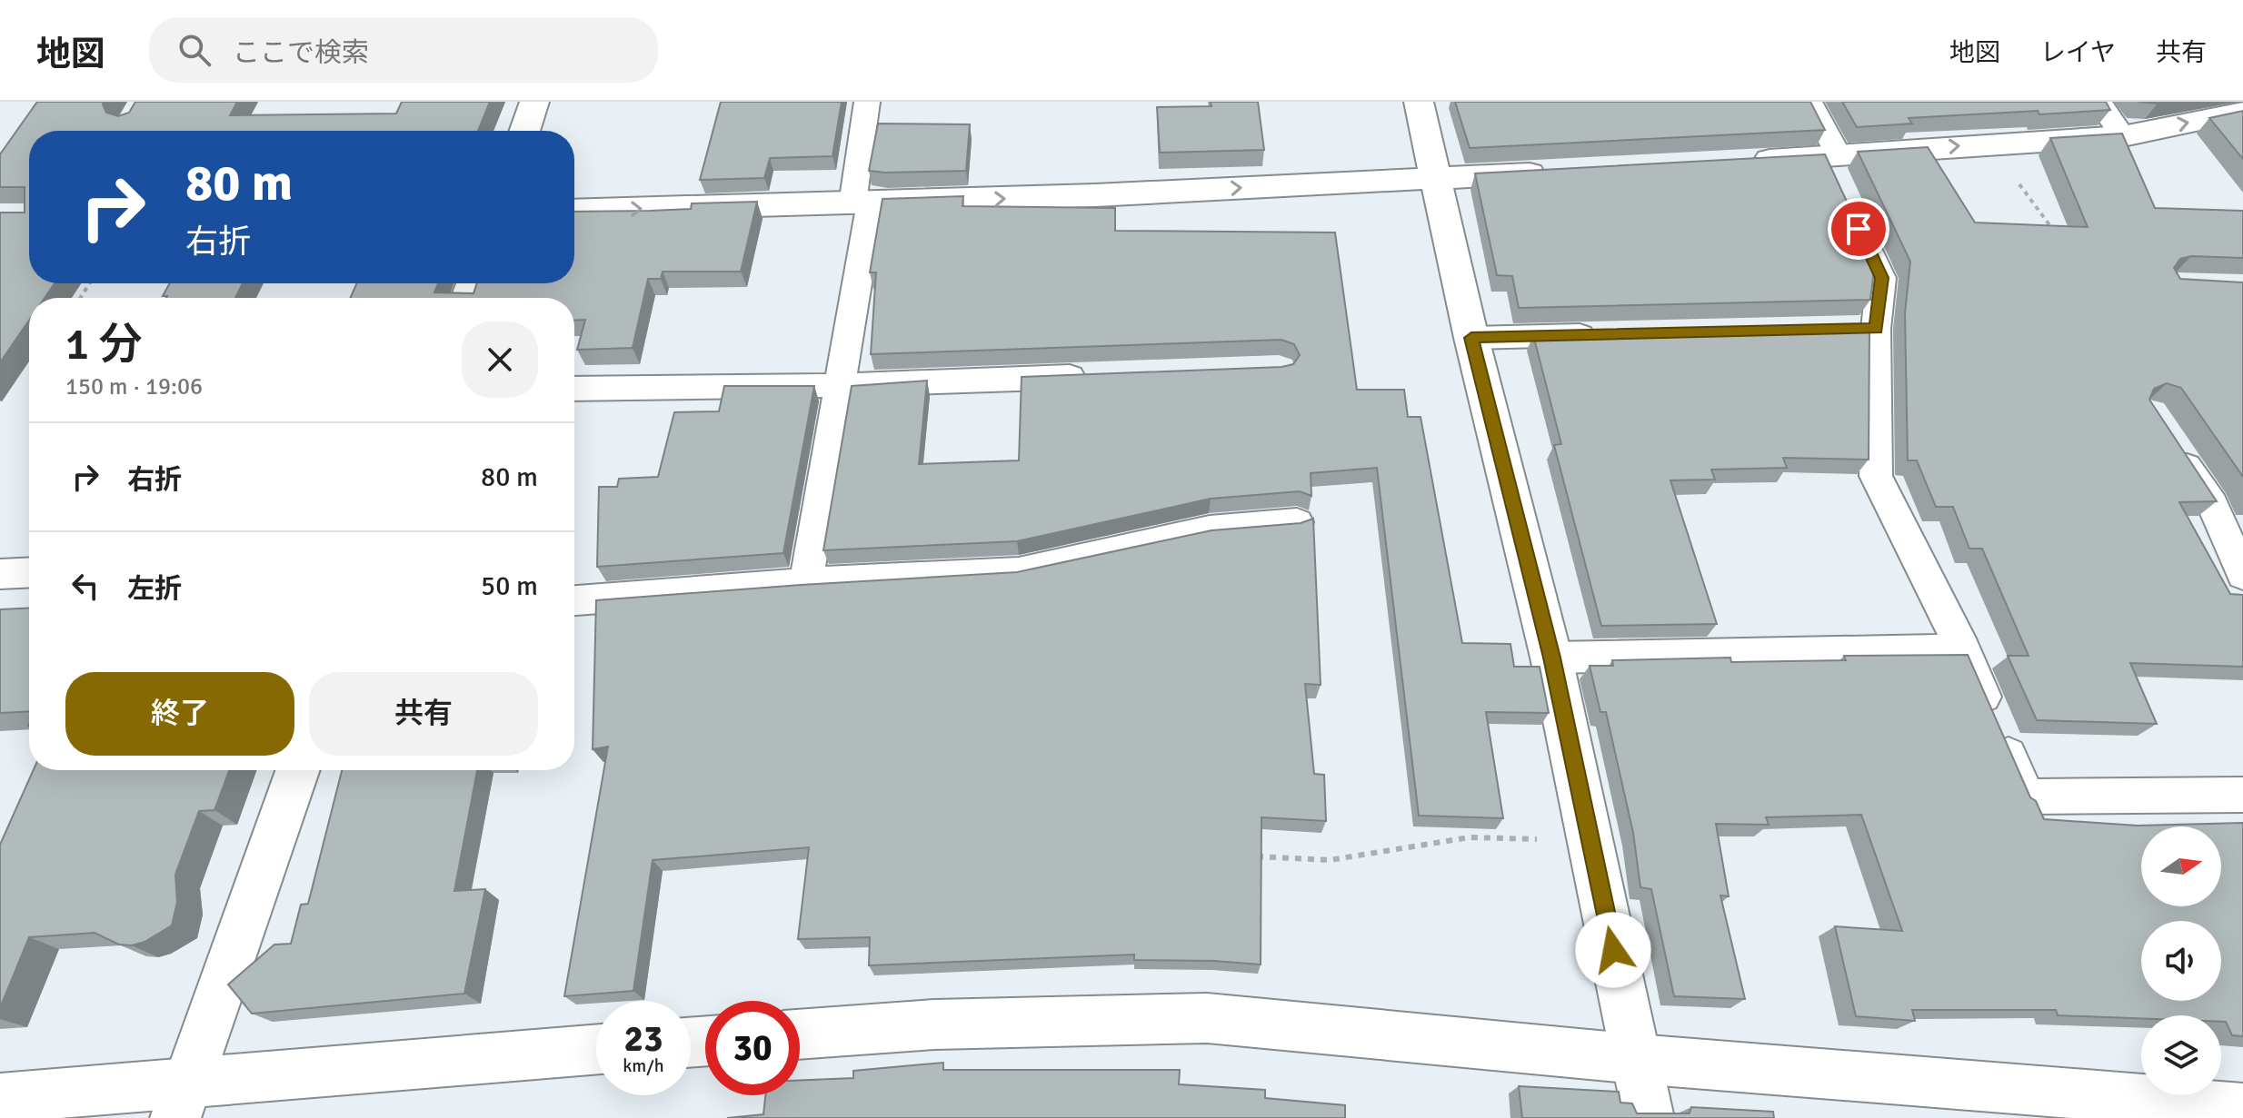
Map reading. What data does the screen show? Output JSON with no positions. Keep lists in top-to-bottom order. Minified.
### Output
{"north":"right","page":{"header":"地図","search":"ここで検索","nav":["地図","レイヤ","共有"],"turn":["80 m","右折"],"heading":["1 分","150 m · 19:06"],"list":[{"name":"右折","value":"80 m"},{"name":"左折","value":"50 m"}],"buttons":["終了","共有"],"speed":"23 km/h","limit":"30"}}
